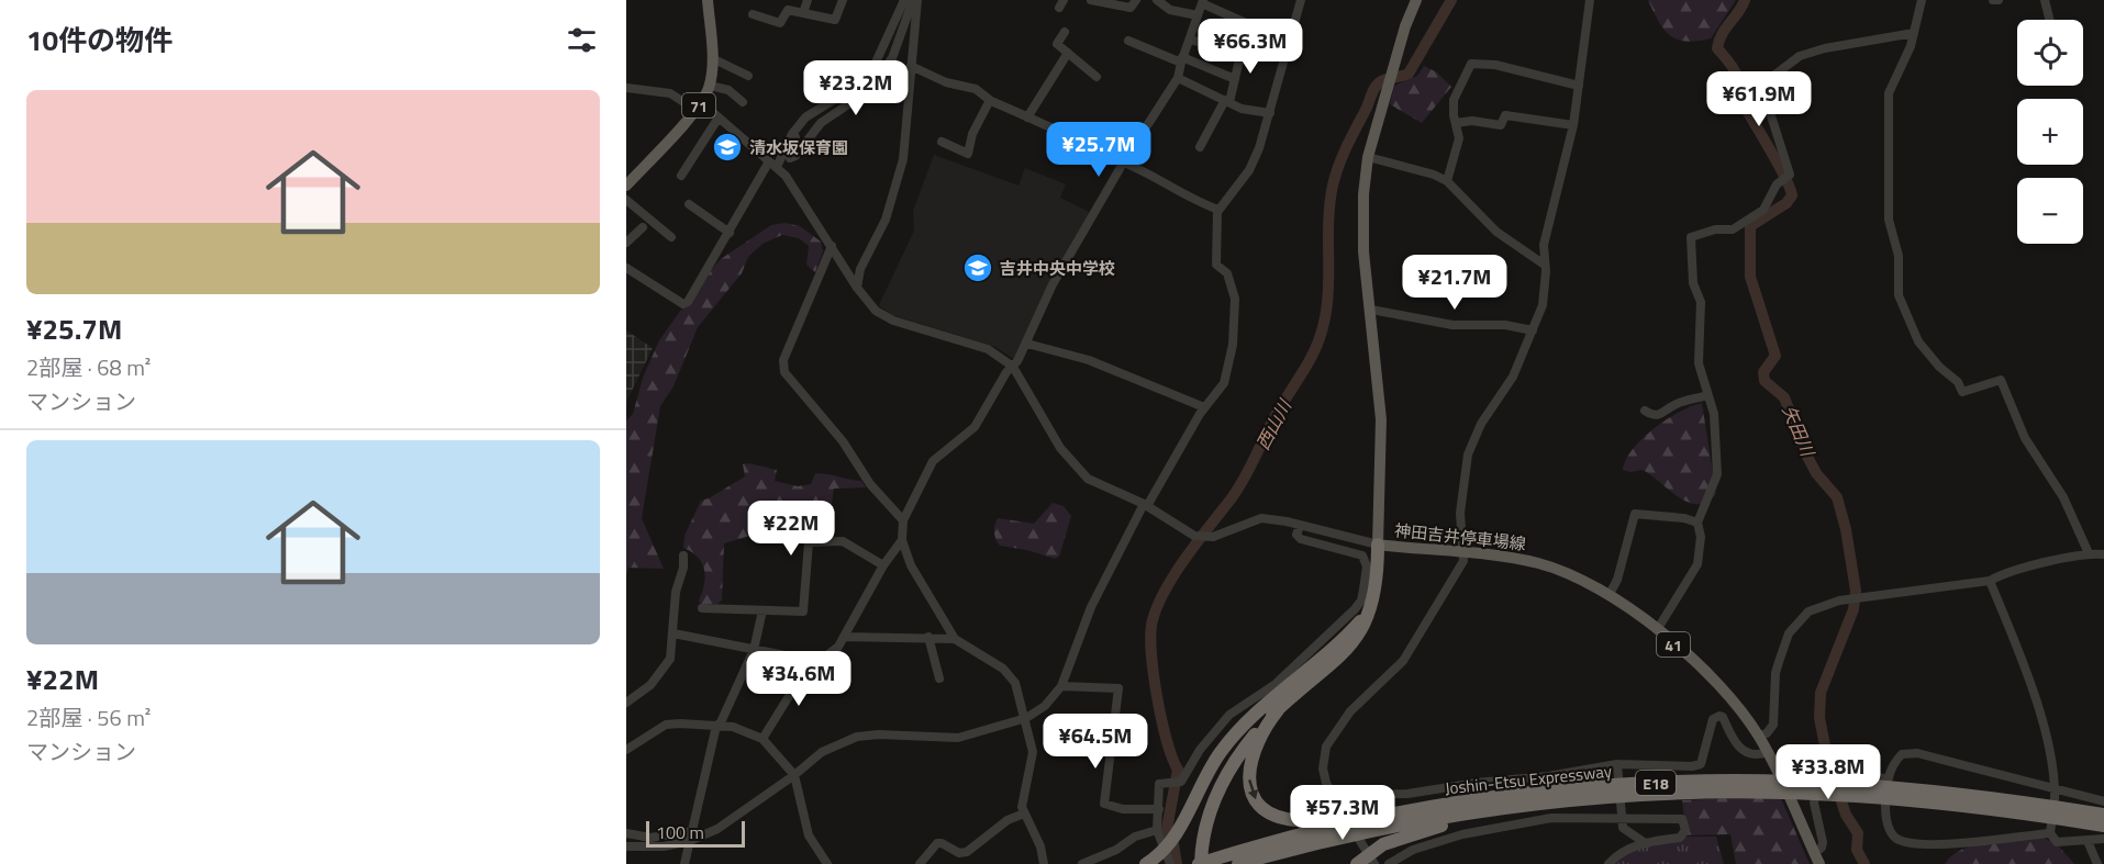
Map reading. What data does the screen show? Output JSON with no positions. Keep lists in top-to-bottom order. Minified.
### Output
{"streets":{"highway":["Joshin-Etsu Expressway","E18"],"main road":["71","神田吉井停車場線","41"]},"water":["西山川","矢田川"],"places":{"school or university":["清水坂保育園","吉井中央中学校"]},"scale_bar":"100 m","page":{"heading":"10件の物件","price":["¥66.3M","¥23.2M","¥61.9M","¥25.7M","¥21.7M","¥22M","¥34.6M","¥64.5M","¥33.8M","¥57.3M"],"map_buttons":["+","−"],"list":[{"name":"¥25.7M","note":"2部屋 · 68 m² · マンション"},{"name":"¥22M","note":"2部屋 · 56 m² · マンション"}],"scale":"100 m"}}
